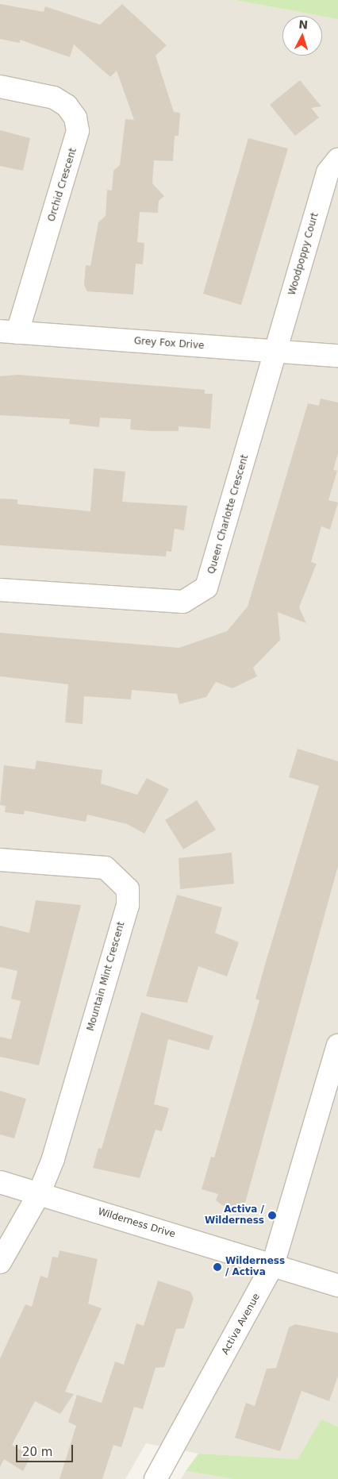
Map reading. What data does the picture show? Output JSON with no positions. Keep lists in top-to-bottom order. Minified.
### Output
{"streets":{"street":["Orchid Crescent","Woodpoppy Court","Grey Fox Drive","Queen Charlotte Crescent","Mountain Mint Crescent","Wilderness Drive","Activa Avenue"]},"crossings":[["Orchid Crescent","Grey Fox Drive"],["Woodpoppy Court","Grey Fox Drive"],["Woodpoppy Court","Queen Charlotte Crescent"],["Grey Fox Drive","Queen Charlotte Crescent"],["Mountain Mint Crescent","Wilderness Drive"],["Wilderness Drive","Activa Avenue"]],"places":["Activa / Wilderness","Wilderness / Activa"],"scale_bar":"20 m","north":"top"}
